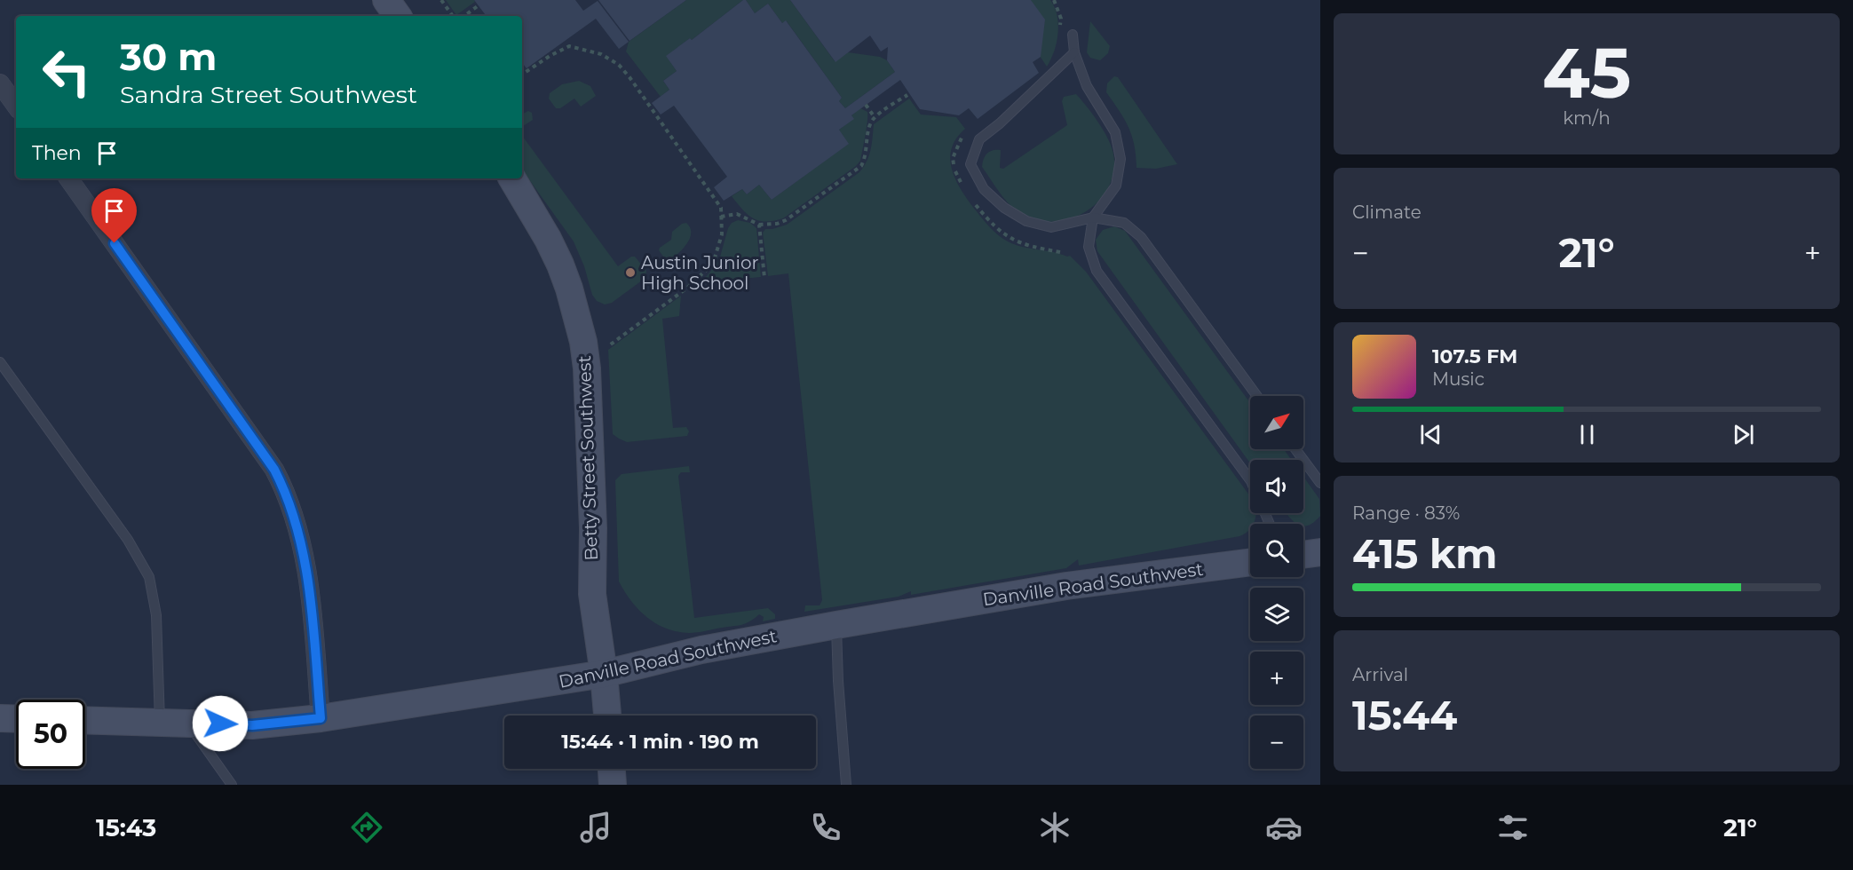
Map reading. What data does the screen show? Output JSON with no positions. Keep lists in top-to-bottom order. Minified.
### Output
{"streets":{"main road":["Betty Street Southwest","Danville Road Southwest"]},"crossings":[["Betty Street Southwest","Danville Road Southwest"]],"places":["Austin Junior High School"],"north":"top right","page":{"tile":[["45","km/h"],"Climate",["Range · 83%","415 km"],["Arrival","15:44"]],"turn":["30 m","Sandra Street Southwest"],"then":"Then","heat":["−","21°","+"],"song":["107.5 FM","Music"],"map_buttons":["+","−"],"limit":"50","trip":"15:44 · 1 min · 190 m","tabs":["15:43","21°"]}}
